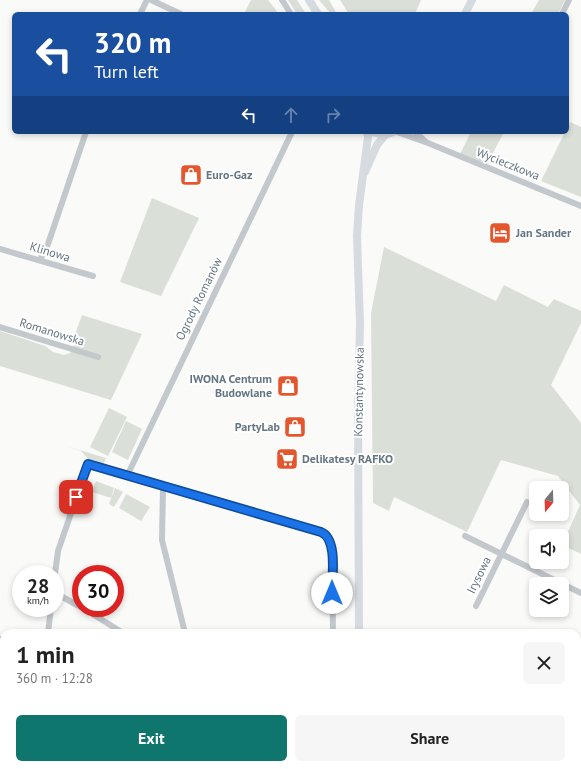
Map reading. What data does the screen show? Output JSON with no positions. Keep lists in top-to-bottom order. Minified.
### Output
{"streets":{"main road":["Konstantynowska"],"street":["Wycieczkowa","Klinowa","Ogrody Romanów","Romanowska","Irysowa"]},"places":{"shop":["Euro-Gaz","IWONA Centrum Budowlane","PartyLab"],"hotel":["Jan Sander"],"supermarket":["Delikatesy RAFKO"]},"north":"bottom","page":{"turn":["320 m","Turn left"],"speed":"28 km/h","limit":"30","heading":["1 min","360 m · 12:28"],"buttons":["Exit","Share"]}}
